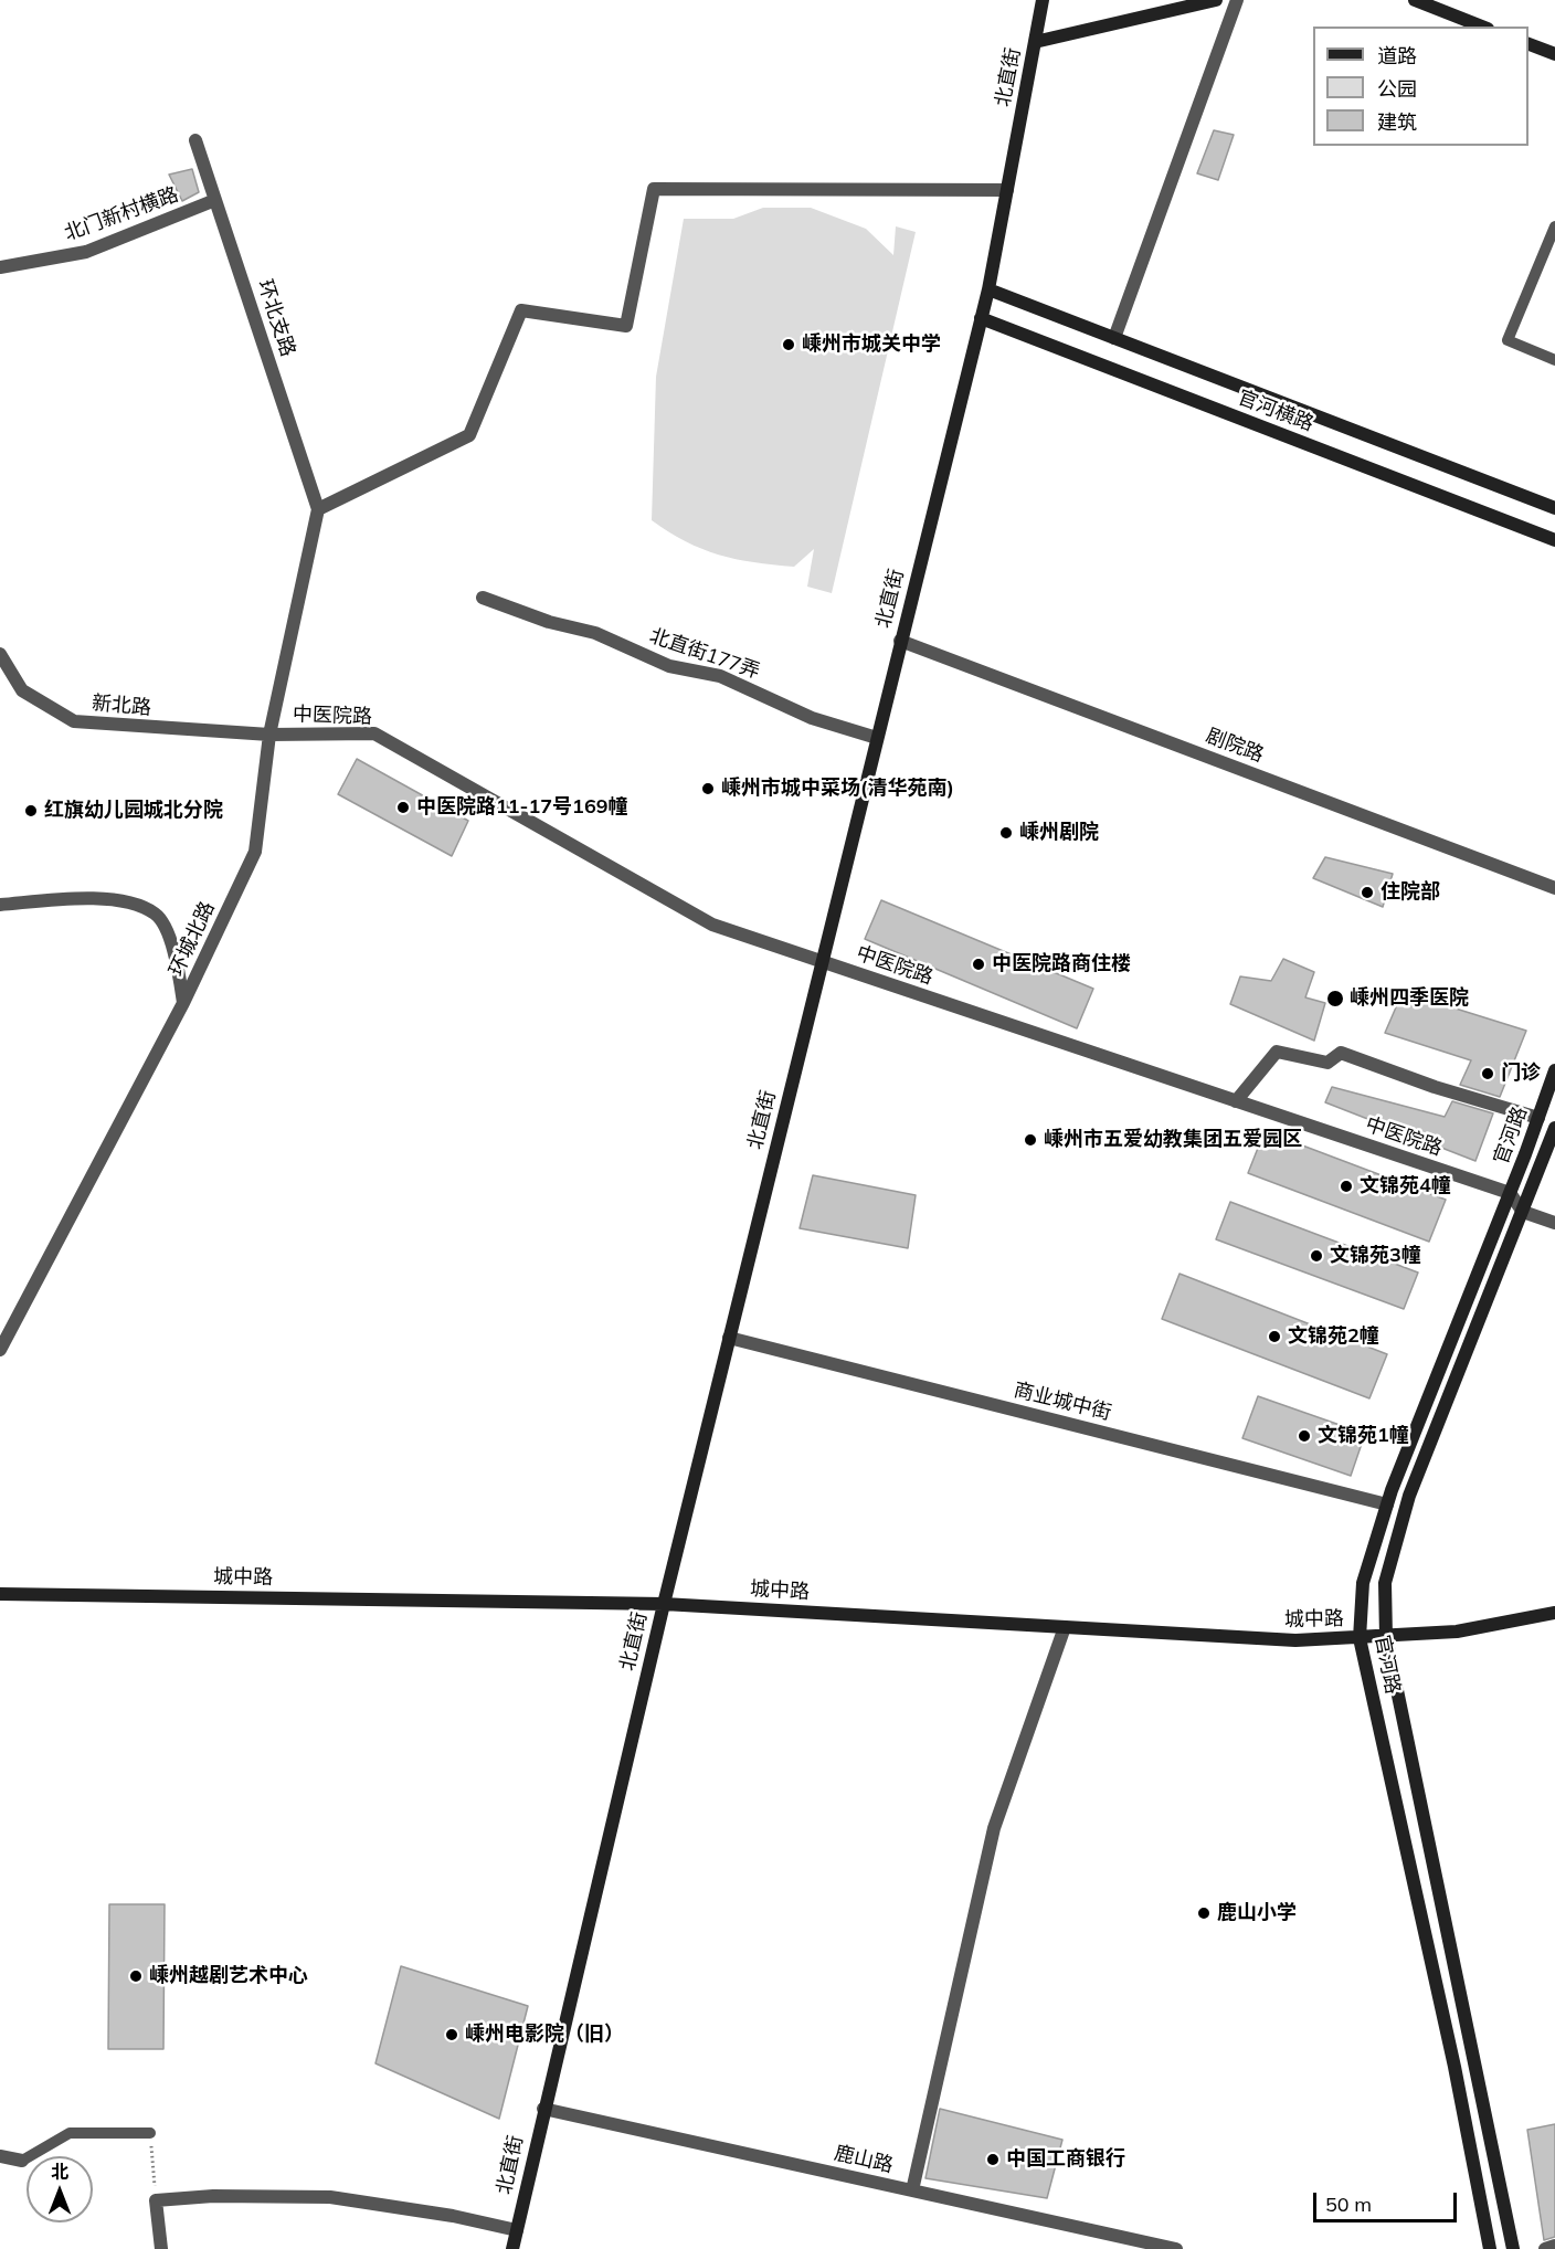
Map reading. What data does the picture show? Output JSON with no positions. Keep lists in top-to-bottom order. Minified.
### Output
{"streets":{"main road":["北直街","官河横路","官河路","城中路"],"street":["北门新村横路","环北支路","北直街177弄","新北路","中医院路","剧院路","环城北路","商业城中街","鹿山路"]},"crossings":[["北直街","官河横路"],["北直街","北直街177弄"],["北直街","中医院路"],["北直街","剧院路"],["北直街","商业城中街"],["北直街","城中路"],["北直街","鹿山路"],["北门新村横路","环北支路"],["环北支路","环城北路"],["新北路","中医院路"],["新北路","环城北路"],["中医院路","环城北路"],["中医院路","官河路"],["官河路","商业城中街"],["官河路","城中路"]],"places":["嵊州市城关中学","嵊州市城中菜场(清华苑南)","中医院路11-17号169幢","红旗幼儿园城北分院","嵊州剧院","住院部","中医院路商住楼","嵊州四季医院","门诊","嵊州市五爱幼教集团五爱园区","文锦苑4幢","文锦苑3幢","文锦苑2幢","文锦苑1幢","鹿山小学","嵊州越剧艺术中心","嵊州电影院（旧）","中国工商银行"],"legend":["道路","公园","建筑"],"scale_bar":"50 m","north":"top"}
